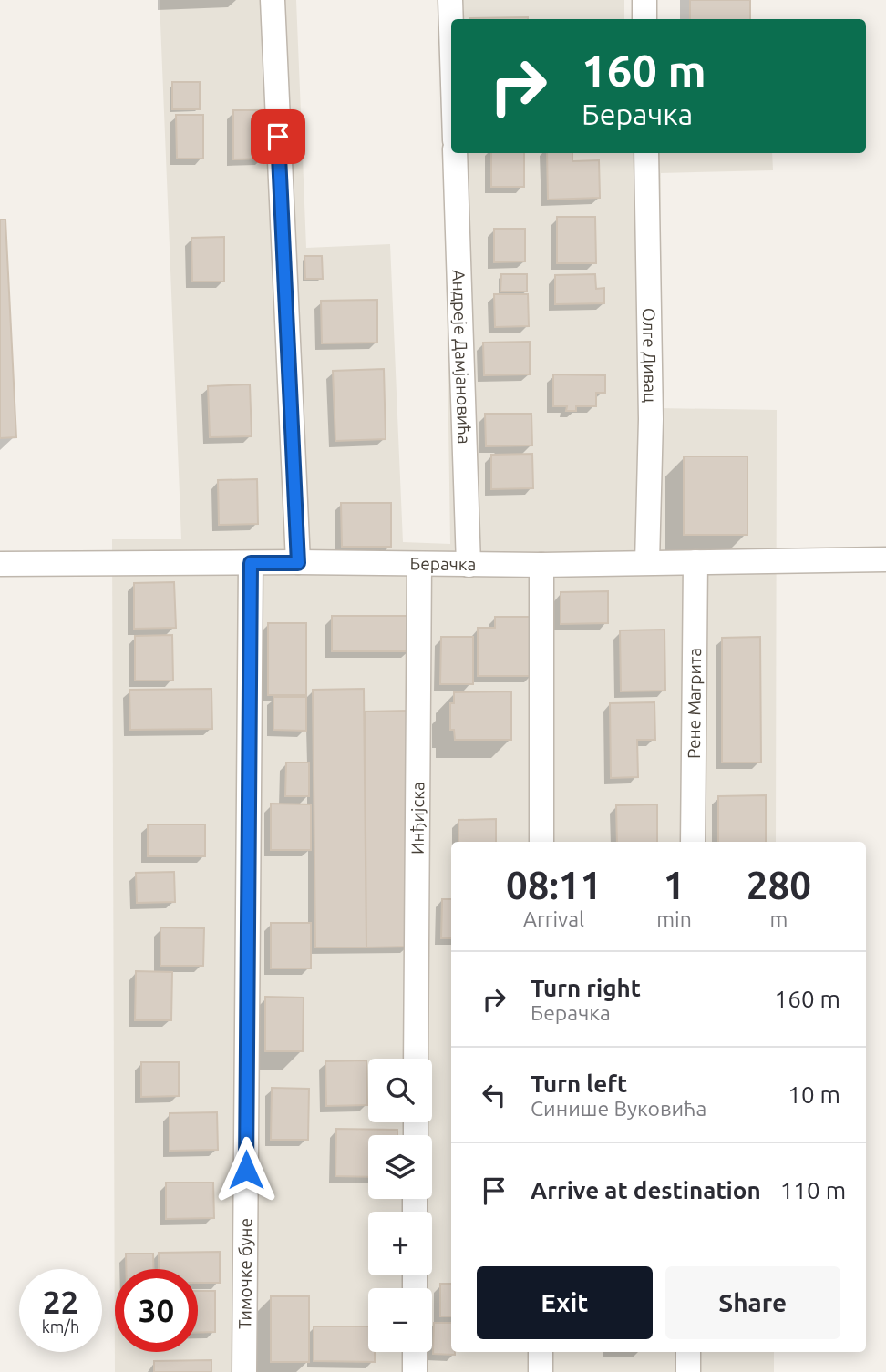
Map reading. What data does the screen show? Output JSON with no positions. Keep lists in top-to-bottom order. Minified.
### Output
{"streets":{"street":["Олге Дивац","Андреје Дамјановића","Берачка","Рене Магрита","Инђијска","Тимочке буне"]},"crossings":[["Олге Дивац","Берачка"],["Андреје Дамјановића","Берачка"],["Берачка","Рене Магрита"],["Берачка","Инђијска"],["Берачка","Тимочке буне"]],"page":{"turn":["160 m","Берачка"],"eta":["08:11","Arrival","1","min","280","m"],"list":[{"name":"Turn right","note":"Берачка","value":"160 m"},{"name":"Turn left","note":"Синише Вуковића","value":"10 m"},{"name":"Arrive at destination","value":"110 m"}],"map_buttons":["+","−"],"buttons":["Exit","Share"],"speed":"22 km/h","limit":"30"}}
